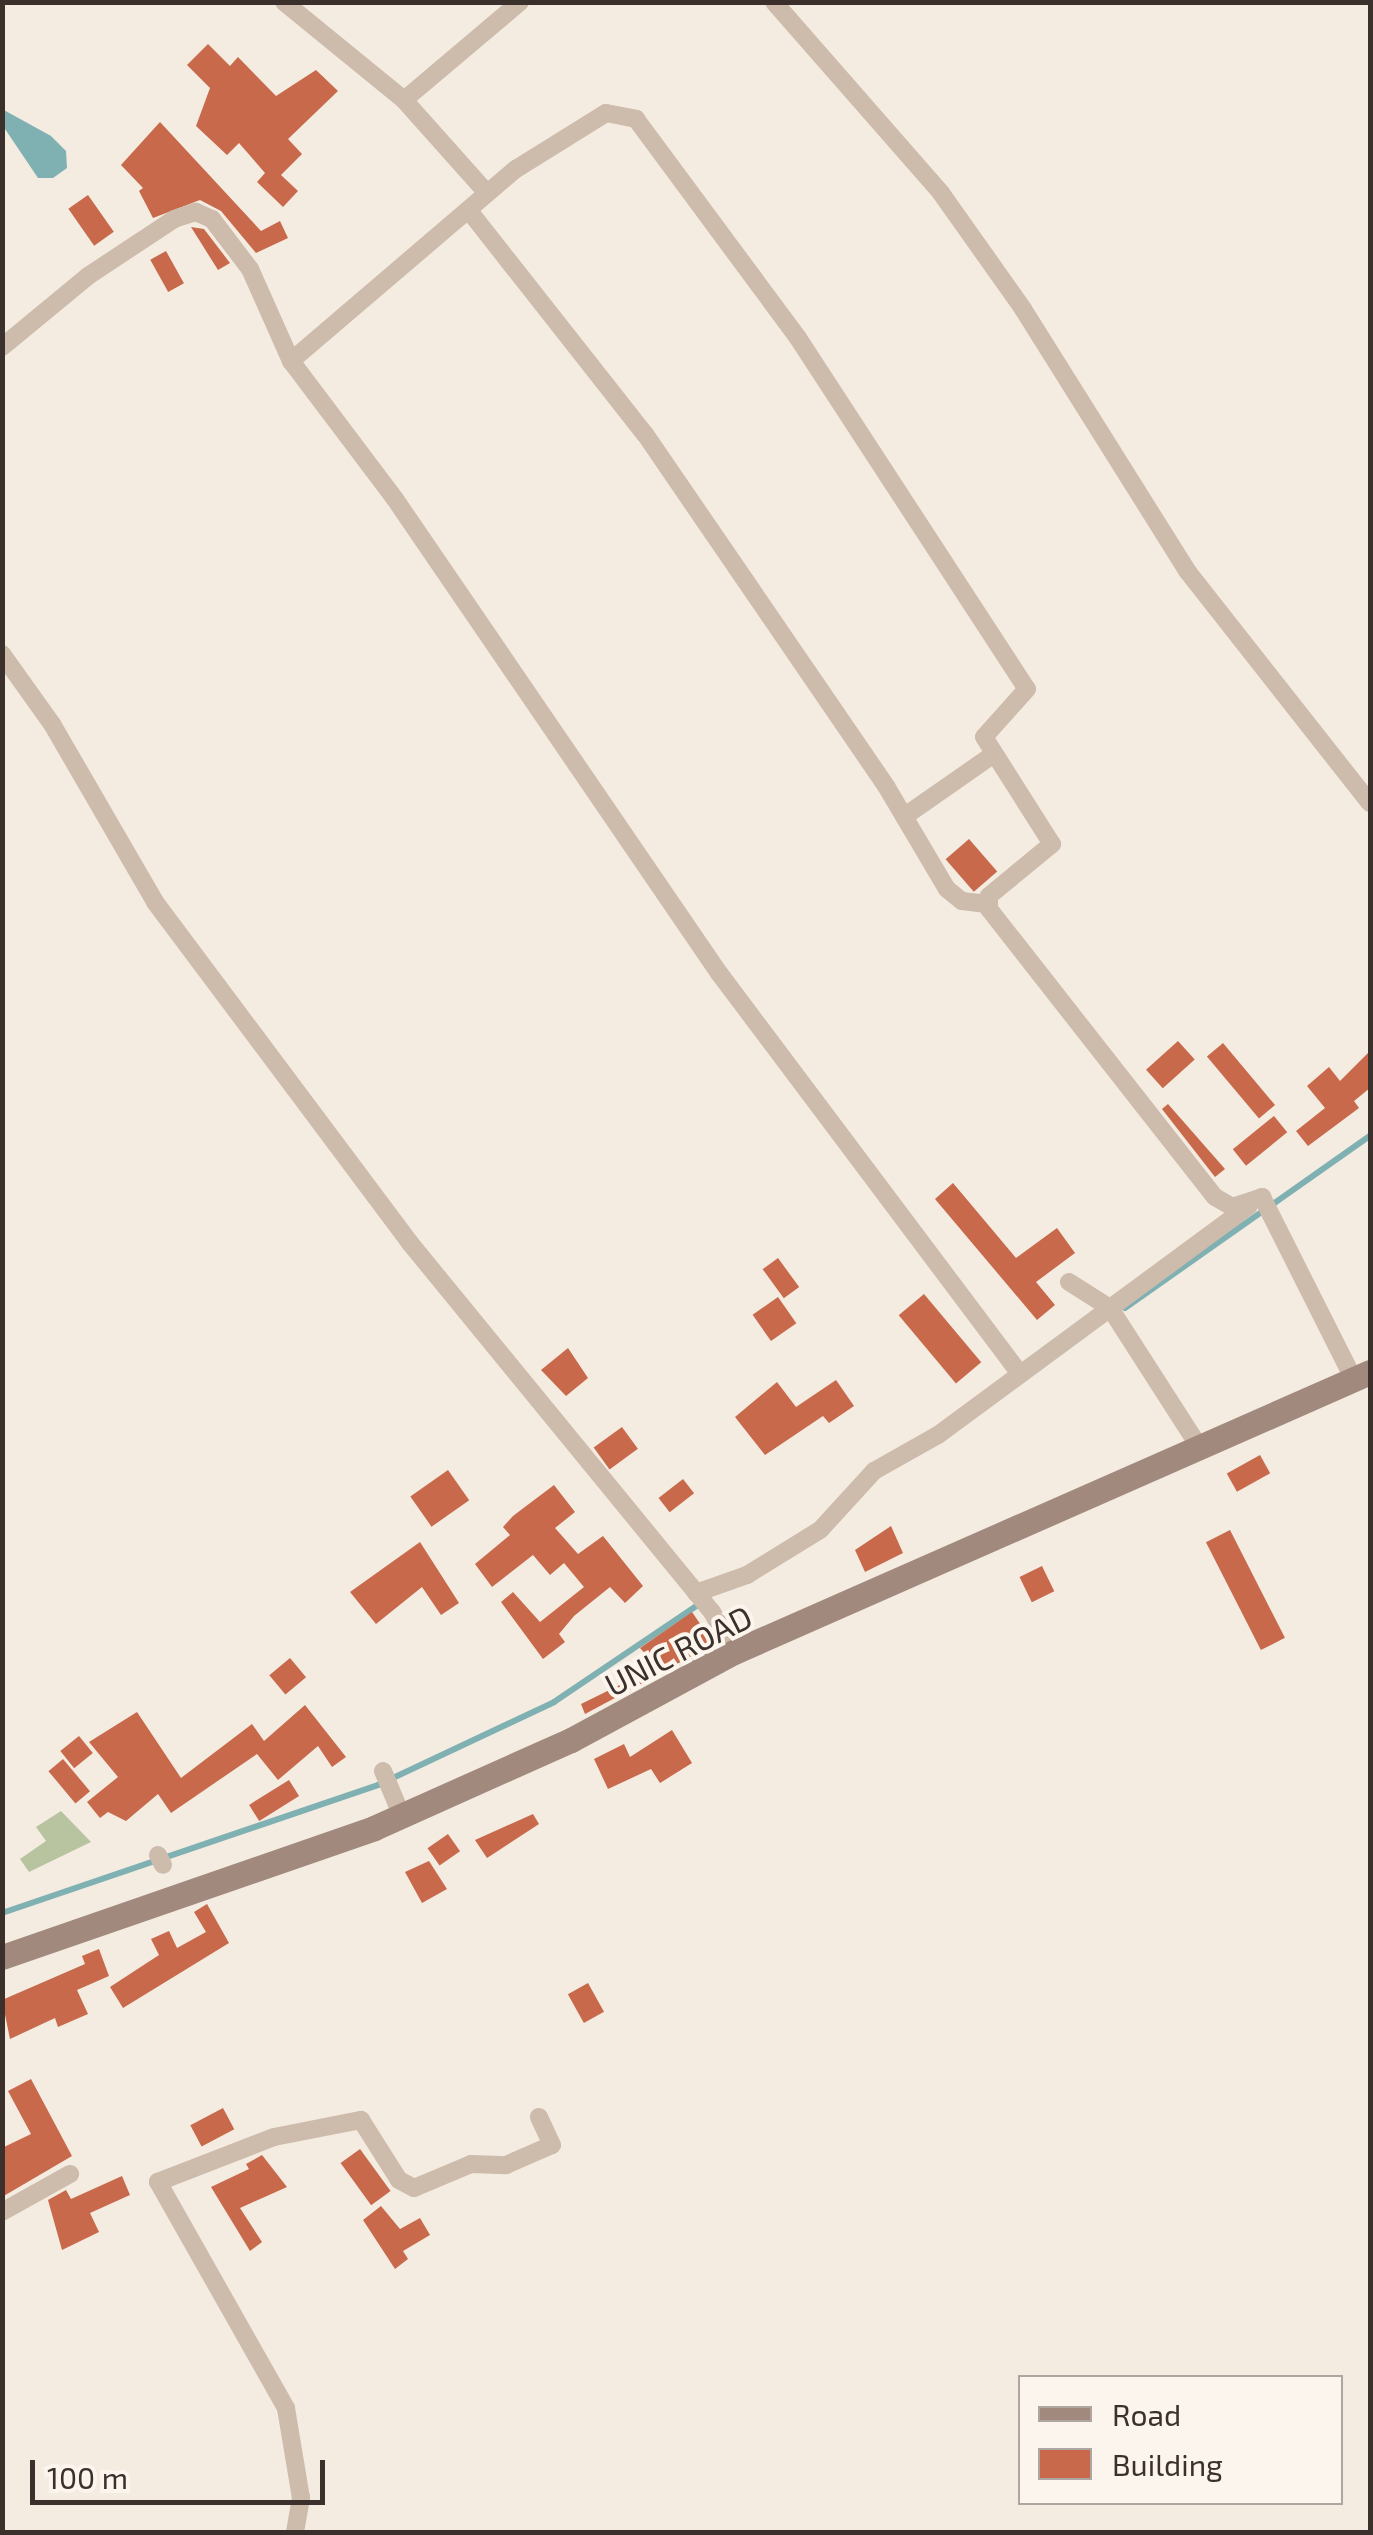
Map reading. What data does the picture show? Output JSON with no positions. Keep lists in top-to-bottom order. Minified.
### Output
{"streets":{"main road":["UNIC ROAD"]},"legend":["Road","Building"],"scale_bar":"100 m"}
